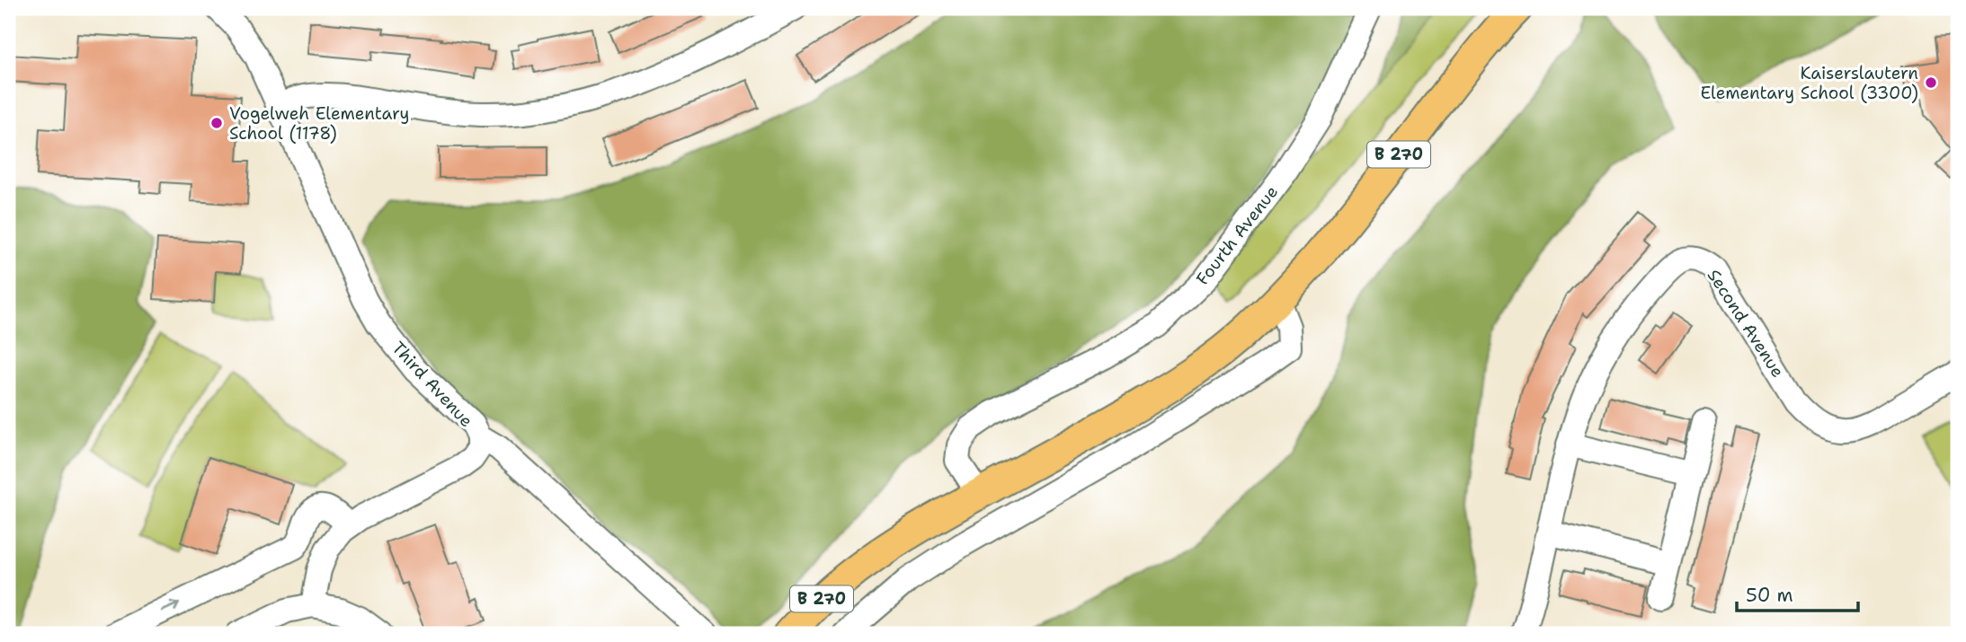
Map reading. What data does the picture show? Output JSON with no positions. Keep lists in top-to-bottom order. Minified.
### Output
{"streets":{"main road":["B 270"],"street":["Fourth Avenue","Second Avenue","Third Avenue"]},"crossings":[["B 270","Fourth Avenue"]],"places":["Kaiserslautern Elementary School (3300)","Vogelweh Elementary School (1178)"],"scale_bar":"50 m"}
